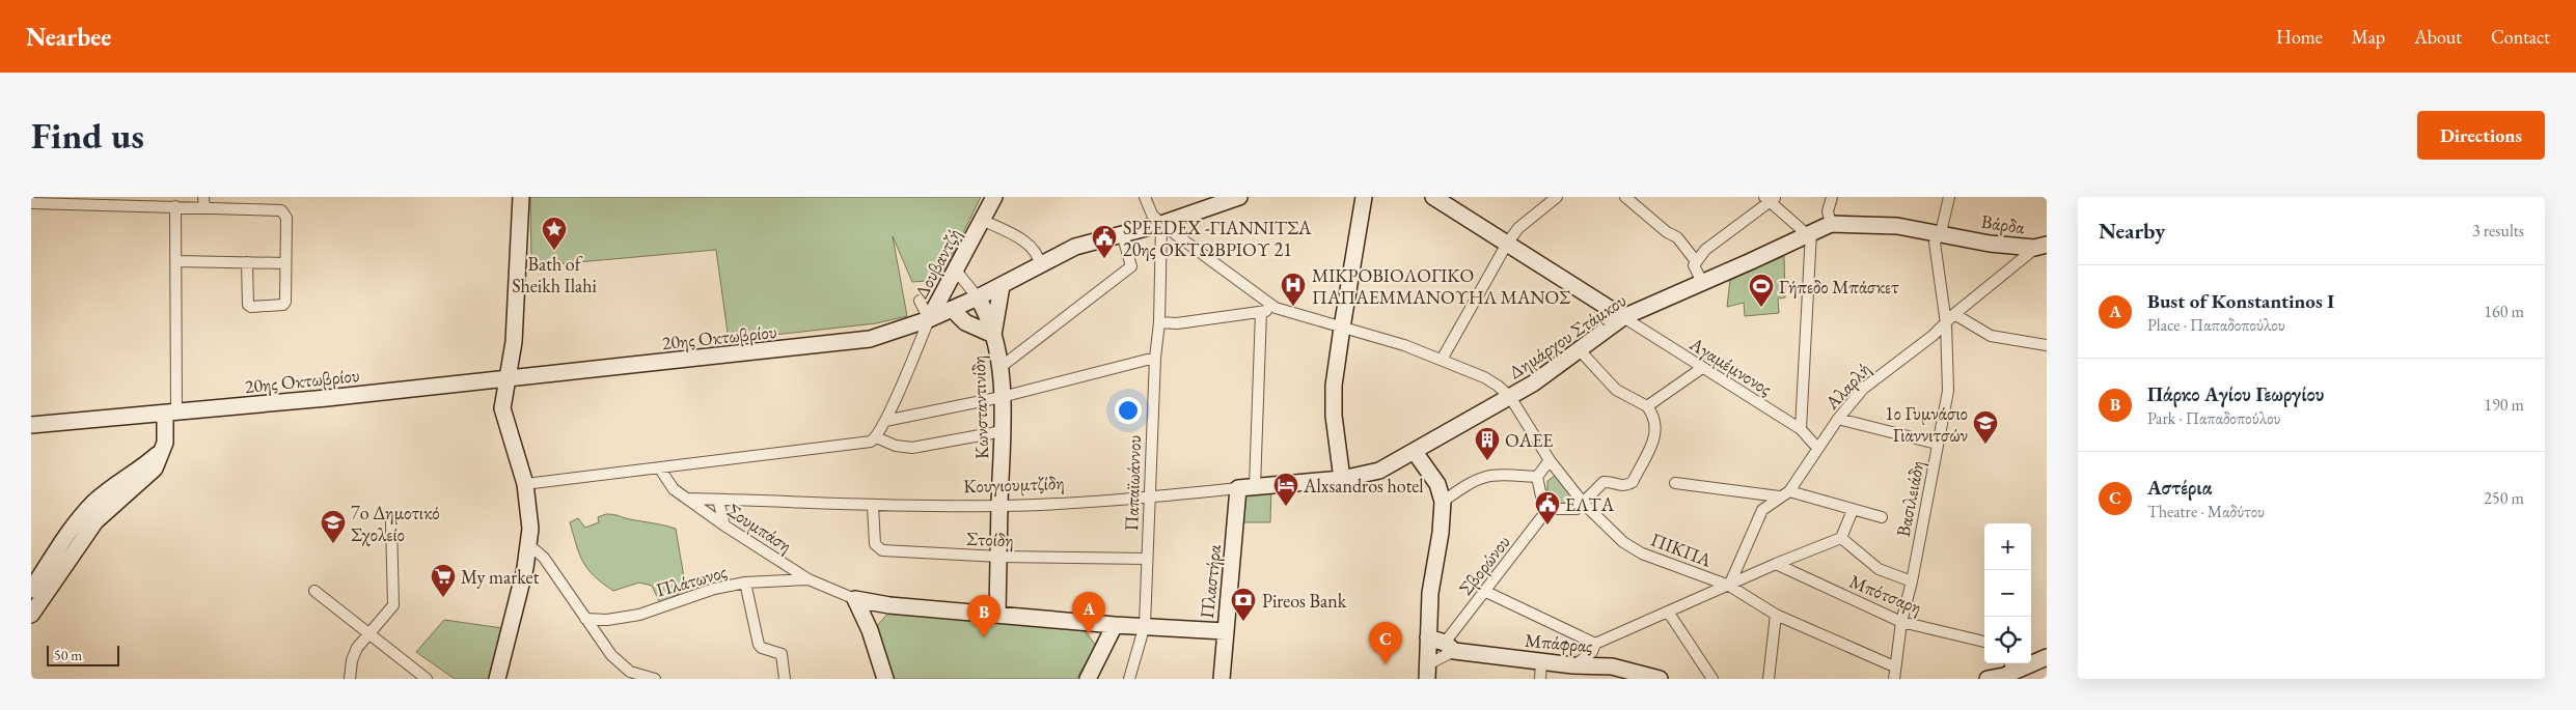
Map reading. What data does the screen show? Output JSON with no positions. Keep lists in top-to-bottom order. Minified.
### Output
{"streets":{"main road":["Βάρδα","Δουβαντζή","Δημάρχου Στάμκου","20ης Οκτωβρίου","Κωνσταντινίδη","Κουγιουμτζίδη","Πλαστήρα","Μπάφρας"],"street":["Αγαμέμνονος","Αλαρλή","Παπαϊωάννου","Βασιλειάδη","Σουμπάση","Στοίδη","ΠΙΚΠΑ","Σβορώνου","Πλάτωνος","Μπότσαρη"]},"crossings":[["Βάρδα","Δημάρχου Στάμκου"],["Βάρδα","Αλαρλή"],["Βάρδα","Βασιλειάδη"],["Δουβαντζή","20ης Οκτωβρίου"],["Δημάρχου Στάμκου","Αγαμέμνονος"],["Δημάρχου Στάμκου","Κουγιουμτζίδη"],["Δημάρχου Στάμκου","ΠΙΚΠΑ"],["20ης Οκτωβρίου","Κωνσταντινίδη"],["20ης Οκτωβρίου","Παπαϊωάννου"],["Αγαμέμνονος","Αλαρλή"],["Αλαρλή","Βασιλειάδη"],["Κωνσταντινίδη","Κουγιουμτζίδη"],["Κωνσταντινίδη","Στοίδη"],["Παπαϊωάννου","Κουγιουμτζίδη"],["Παπαϊωάννου","Στοίδη"],["Κουγιουμτζίδη","Σουμπάση"],["Κουγιουμτζίδη","Στοίδη"],["Κουγιουμτζίδη","Πλαστήρα"],["Βασιλειάδη","ΠΙΚΠΑ"],["Βασιλειάδη","Μπότσαρη"],["Σουμπάση","Πλάτωνος"],["Σβορώνου","Μπάφρας"]],"places":{"place":["Bath of Sheikh Ilahi"],"public building":["SPEEDEX -ΓΙΑΝΝΙΤΣΑ 20ης ΟΚΤΩΒΡΙΟΥ 21","ΕΛΤΑ"],"hospital":["ΜΙΚΡΟΒΙΟΛΟΓΙΚΟ ΠΑΠΑΕΜΜΑΝΟΥΗΛ ΜΑΝΟΣ"],"sports":["Γήπεδο Μπάσκετ"],"school or university":["1ο Γυμνάσιο Γιαννιτσών","7o Δημοτικό Σχολείο"],"building":["ΟΑΕΕ"],"hotel":["Alxsandros hotel"],"supermarket":["My market"],"bank":["Pireos Bank"]},"scale_bar":"50 m","page":{"header":"Nearbee","nav":["Home","Map","About","Contact"],"buttons":"Directions","title":"Find us","heading":["Nearby","3 results"],"list":[{"mark":"A","name":"Bust of Konstantinos I","note":"Place · Παπαδοπούλου","value":"160 m"},{"mark":"B","name":"Πάρκο Αγίου Γεωργίου","note":"Park · Παπαδοπούλου","value":"190 m"},{"mark":"C","name":"Αστέρια","note":"Theatre · Μαδύτου","value":"250 m"}],"map_buttons":["+","−"],"pins":["A","B","C"],"scale":"50 m"}}
